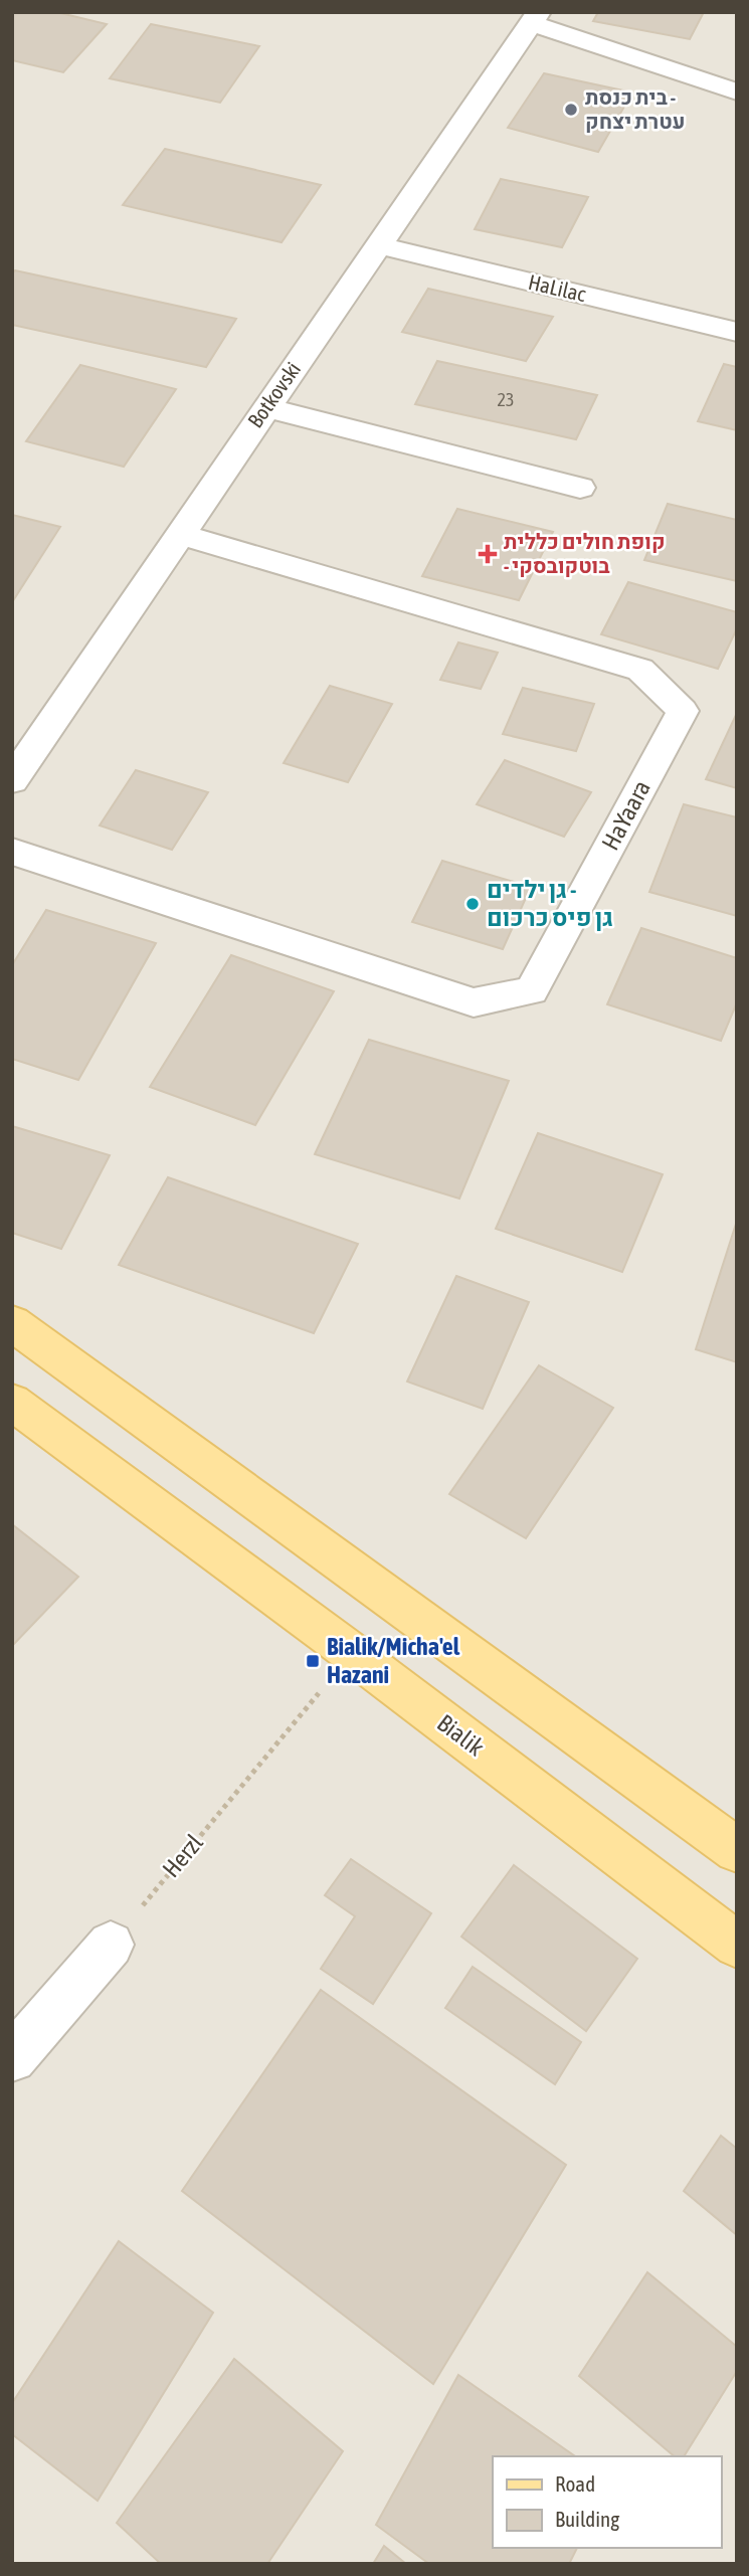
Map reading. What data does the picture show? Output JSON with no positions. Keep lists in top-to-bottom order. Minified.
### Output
{"streets":{"main road":["Bialik"],"street":["HaLilac","Botkovski","HaYaara"],"path":["Herzl"]},"crossings":[["HaLilac","Botkovski"],["Botkovski","HaYaara"],["Bialik","Herzl"]],"places":{"other":["בית כנסת - עטרת יצחק","גן ילדים - גן פיס כרכום"],"health":["קופת חולים כללית - בוטקובסקי"],"transit":["Bialik/Micha'el Hazani"]},"house_numbers":["23"],"legend":["Road","Building"]}
